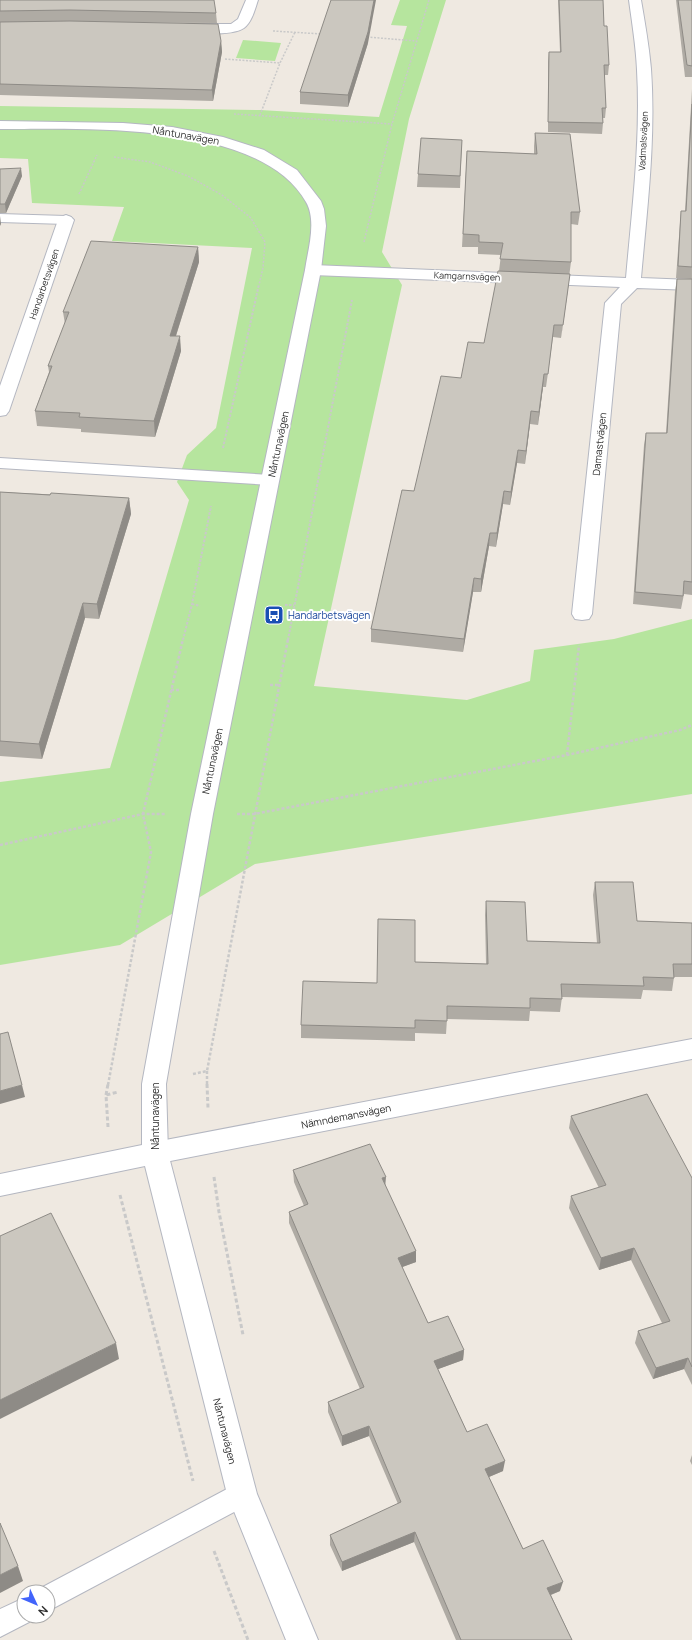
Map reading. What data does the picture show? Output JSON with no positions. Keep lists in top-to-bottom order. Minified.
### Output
{"streets":{"street":["Nåntunavägen","Vadmalsvägen","Kamgarnsvägen","Handarbetsvägen","Damastvägen","Nämndemansvägen"]},"crossings":[["Nåntunavägen","Kamgarnsvägen"],["Nåntunavägen","Nämndemansvägen"],["Vadmalsvägen","Kamgarnsvägen"],["Vadmalsvägen","Damastvägen"],["Kamgarnsvägen","Damastvägen"]],"places":{"bus stop":["Handarbetsvägen"]},"north":"bottom right"}
